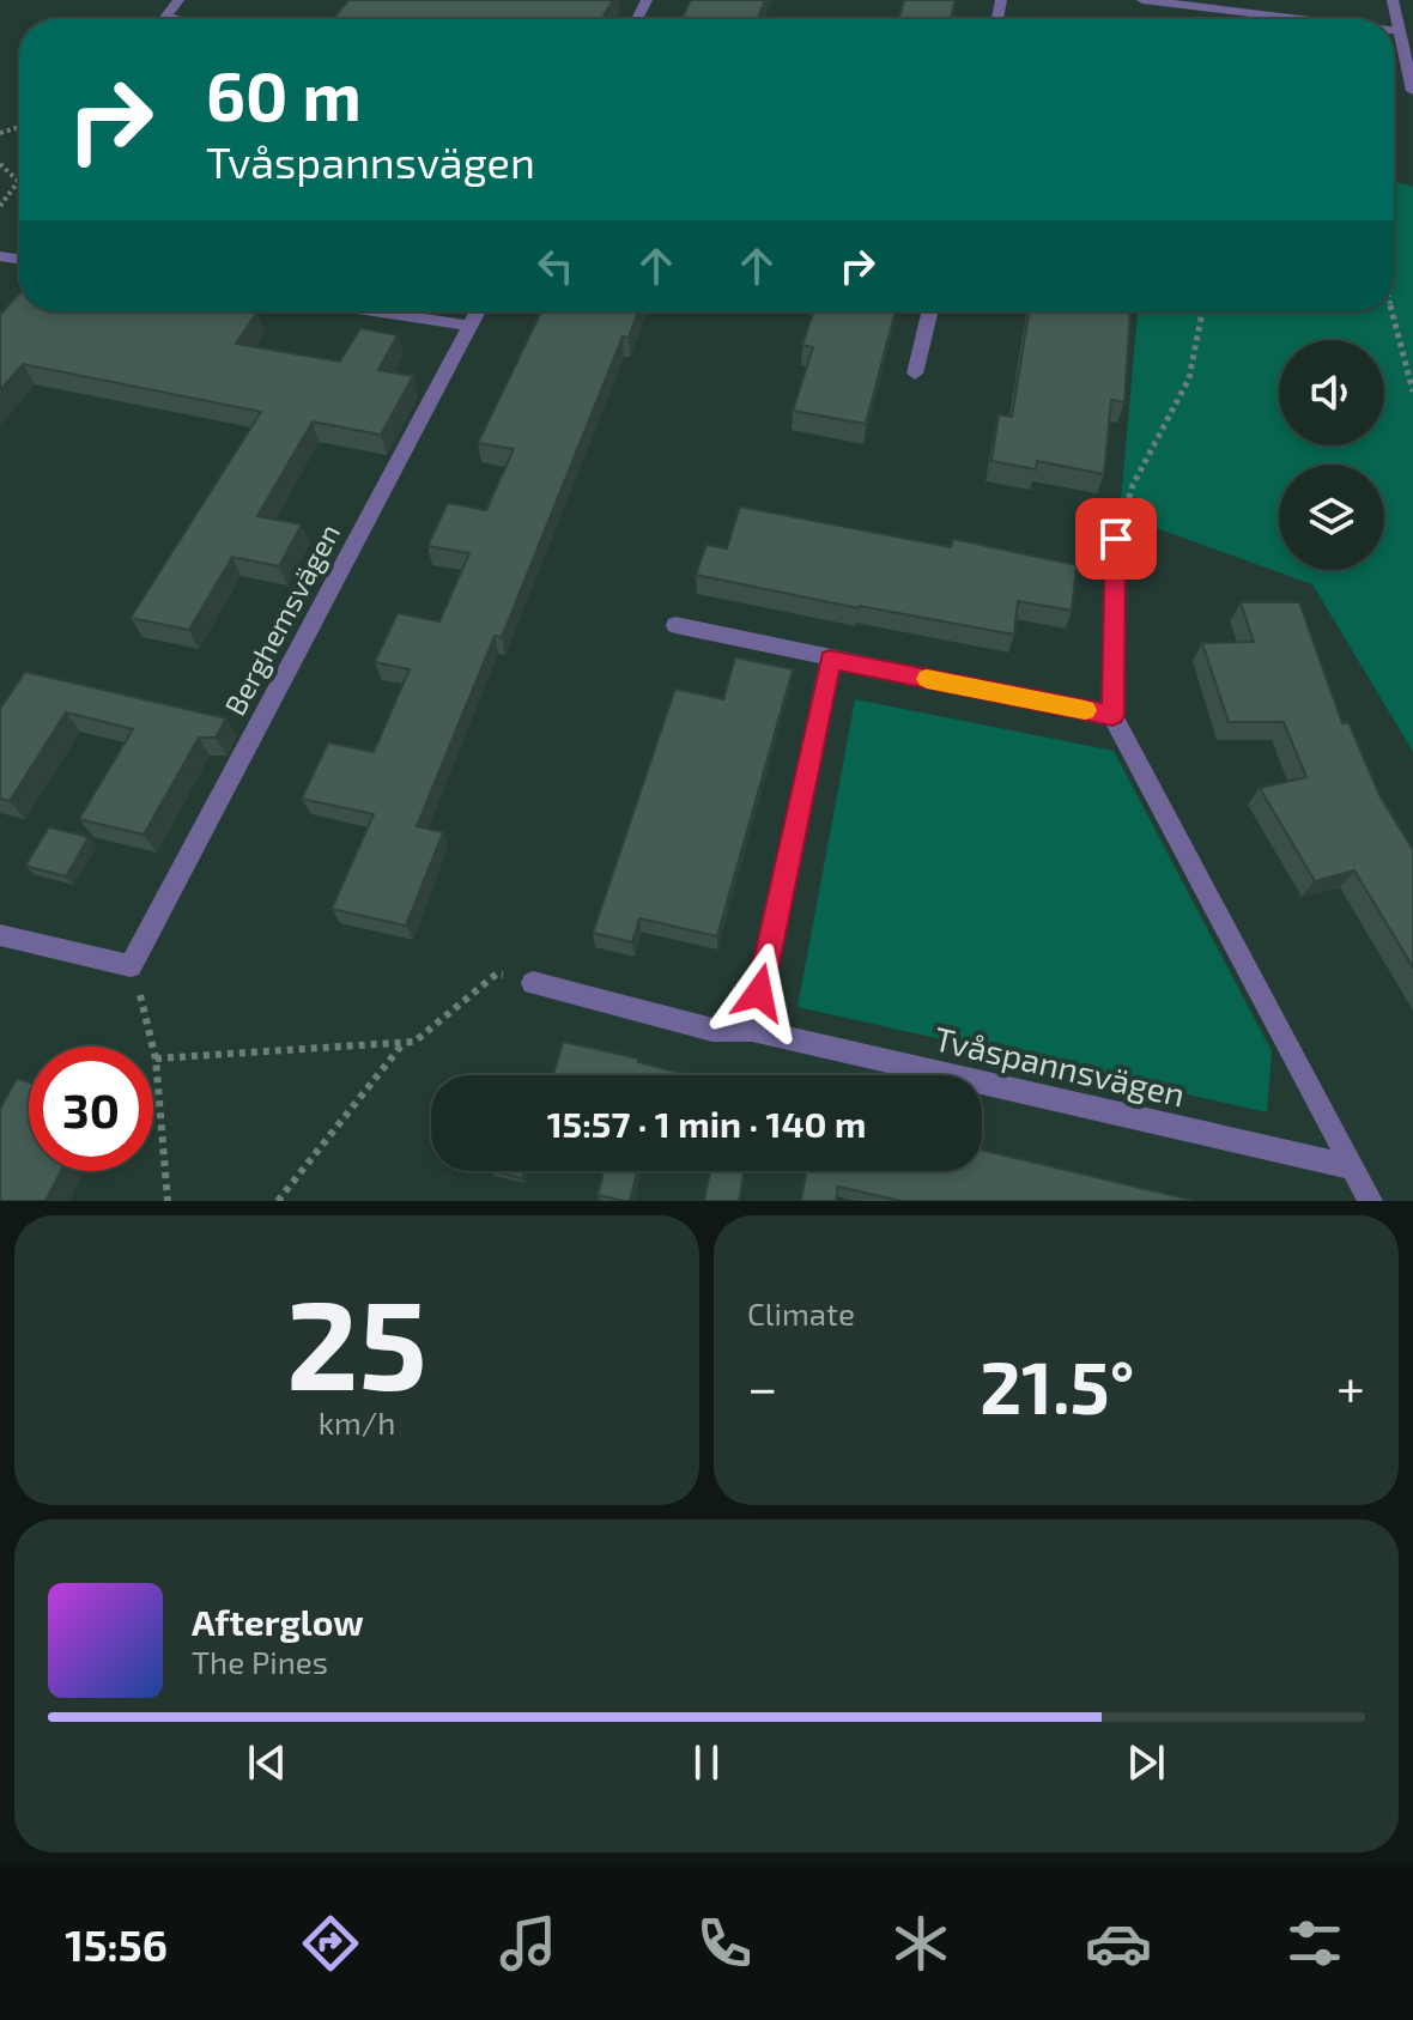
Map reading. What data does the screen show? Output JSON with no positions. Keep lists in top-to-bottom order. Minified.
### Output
{"streets":{"street":["Berghemsvägen","Tvåspannsvägen"]},"page":{"turn":["60 m","Tvåspannsvägen"],"limit":"30","trip":"15:57 · 1 min · 140 m","tile":[["25","km/h"],"Climate"],"heat":["−","21.5°","+"],"song":["Afterglow","The Pines"],"tabs":"15:56"}}
